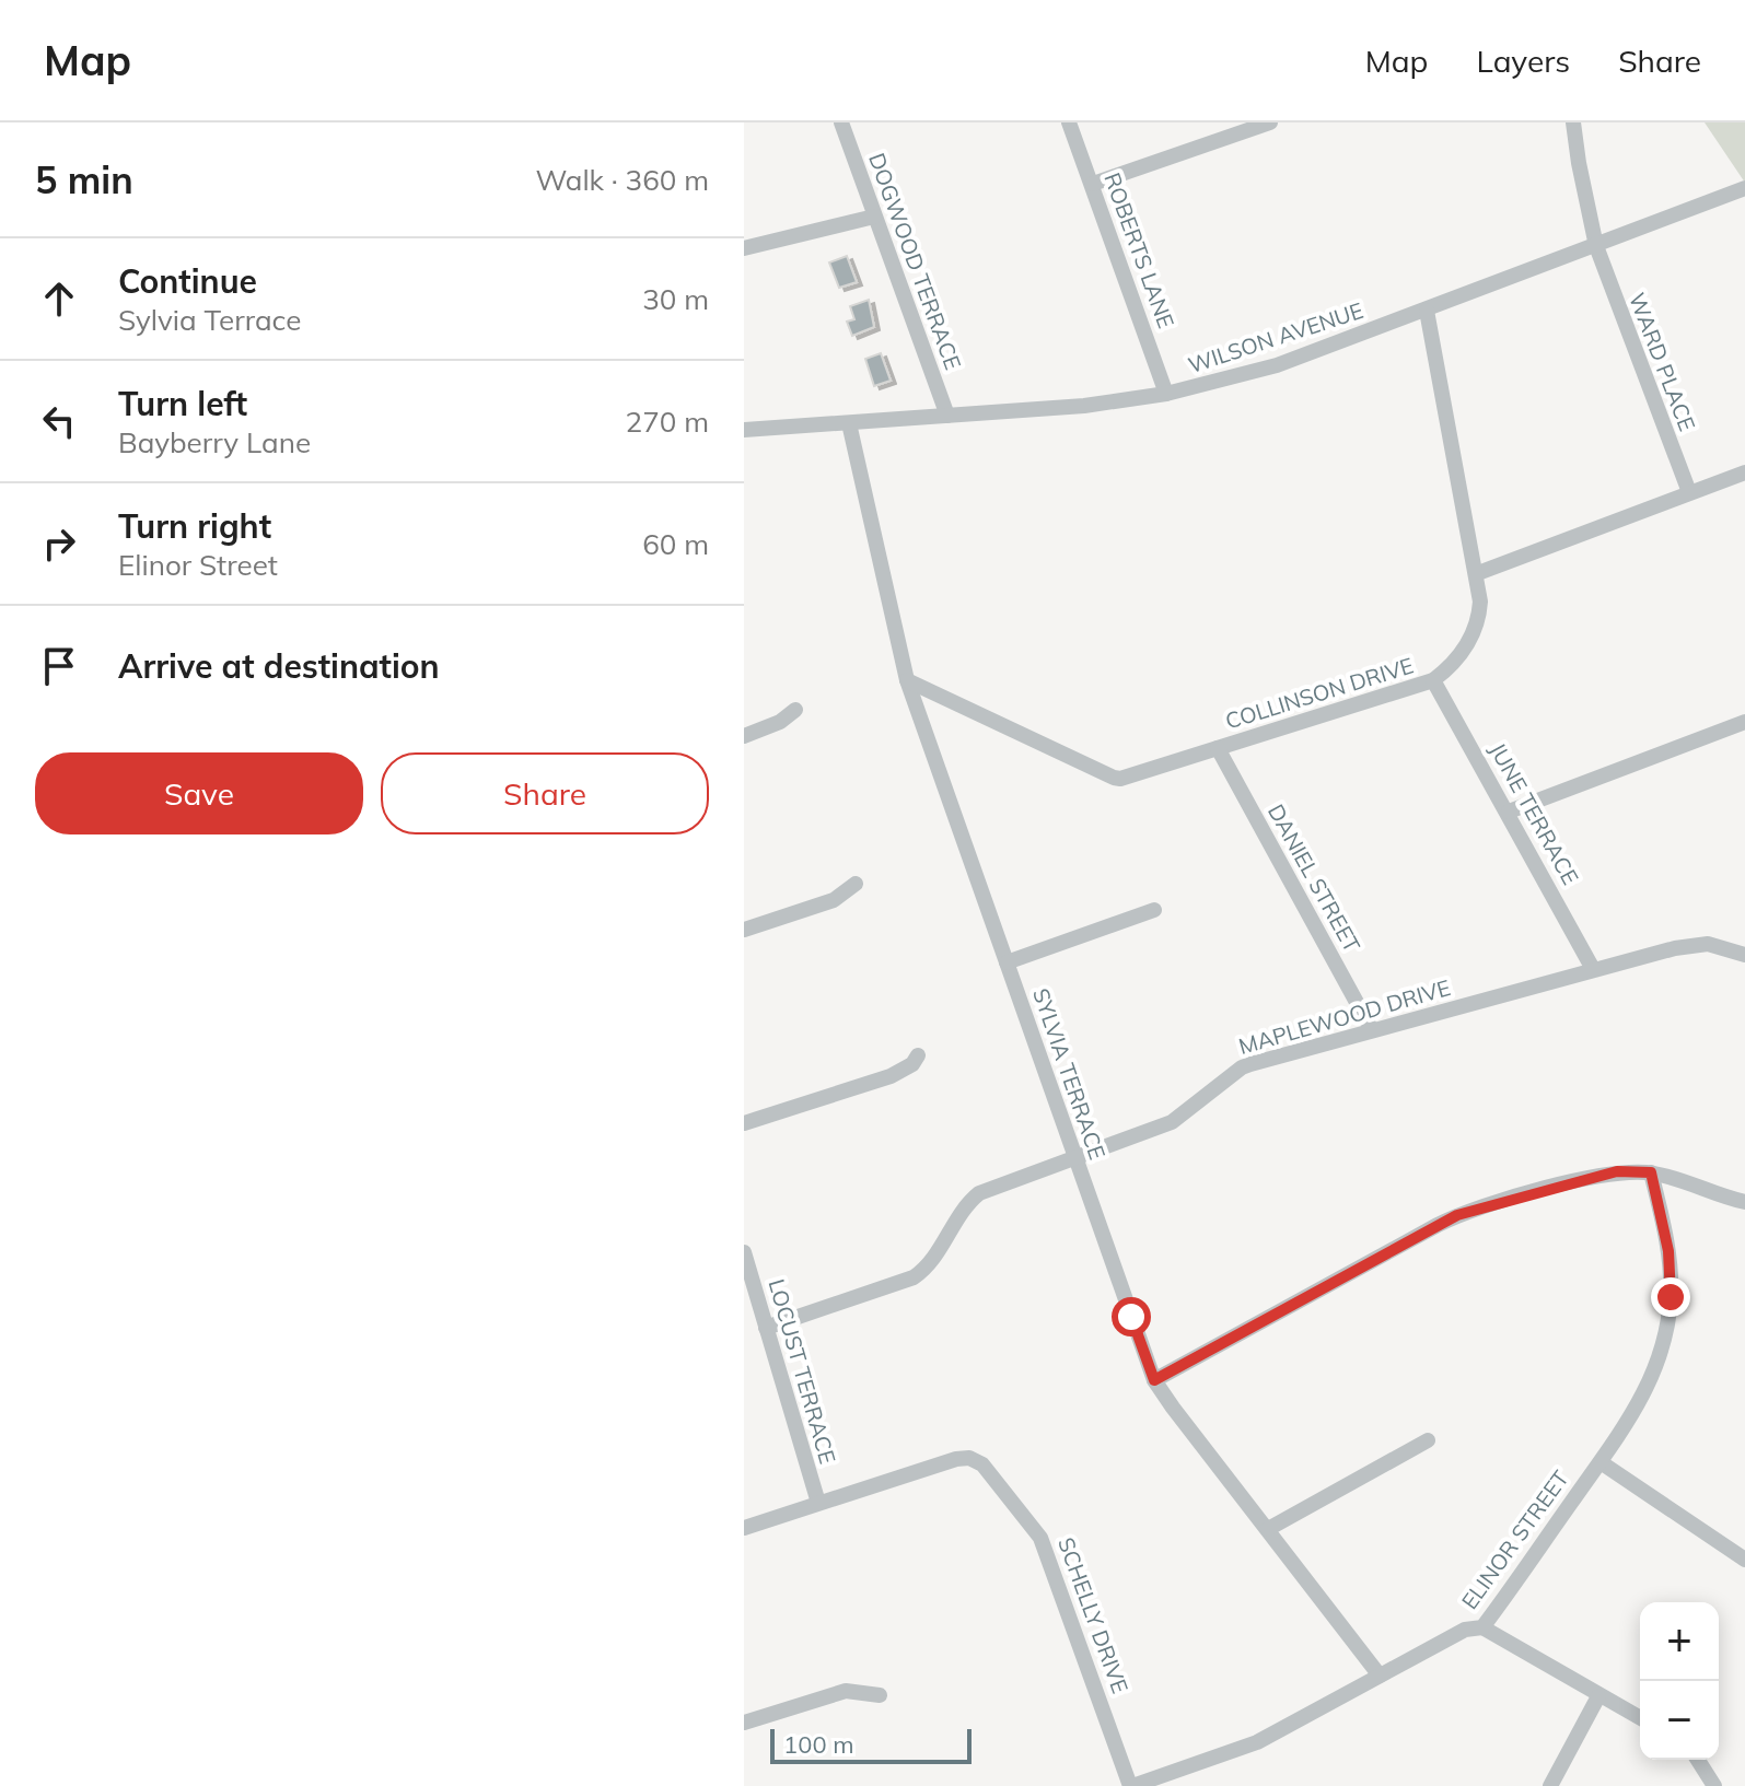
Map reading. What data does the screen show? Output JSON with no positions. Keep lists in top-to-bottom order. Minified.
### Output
{"streets":{"street":["ROBERTS LANE","DOGWOOD TERRACE","WILSON AVENUE","WARD PLACE","COLLINSON DRIVE","JUNE TERRACE","DANIEL STREET","MAPLEWOOD DRIVE","SYLVIA TERRACE","LOCUST TERRACE","ELINOR STREET","SCHELLY DRIVE"]},"crossings":[["ROBERTS LANE","WILSON AVENUE"],["DOGWOOD TERRACE","WILSON AVENUE"],["WILSON AVENUE","WARD PLACE"],["WILSON AVENUE","COLLINSON DRIVE"],["WILSON AVENUE","SYLVIA TERRACE"],["COLLINSON DRIVE","JUNE TERRACE"],["COLLINSON DRIVE","DANIEL STREET"],["COLLINSON DRIVE","SYLVIA TERRACE"],["JUNE TERRACE","MAPLEWOOD DRIVE"],["DANIEL STREET","MAPLEWOOD DRIVE"],["MAPLEWOOD DRIVE","SYLVIA TERRACE"],["MAPLEWOOD DRIVE","LOCUST TERRACE"],["SYLVIA TERRACE","ELINOR STREET"],["LOCUST TERRACE","SCHELLY DRIVE"],["ELINOR STREET","SCHELLY DRIVE"]],"scale_bar":"100 m","page":{"header":"Map","nav":["Map","Layers","Share"],"heading":["5 min","Walk · 360 m"],"list":[["Continue","Sylvia Terrace","30 m"],["Turn left","Bayberry Lane","270 m"],["Turn right","Elinor Street","60 m"],"Arrive at destination"],"buttons":["Save","Share"],"map_buttons":["+","−"],"scale":"100 m"}}
